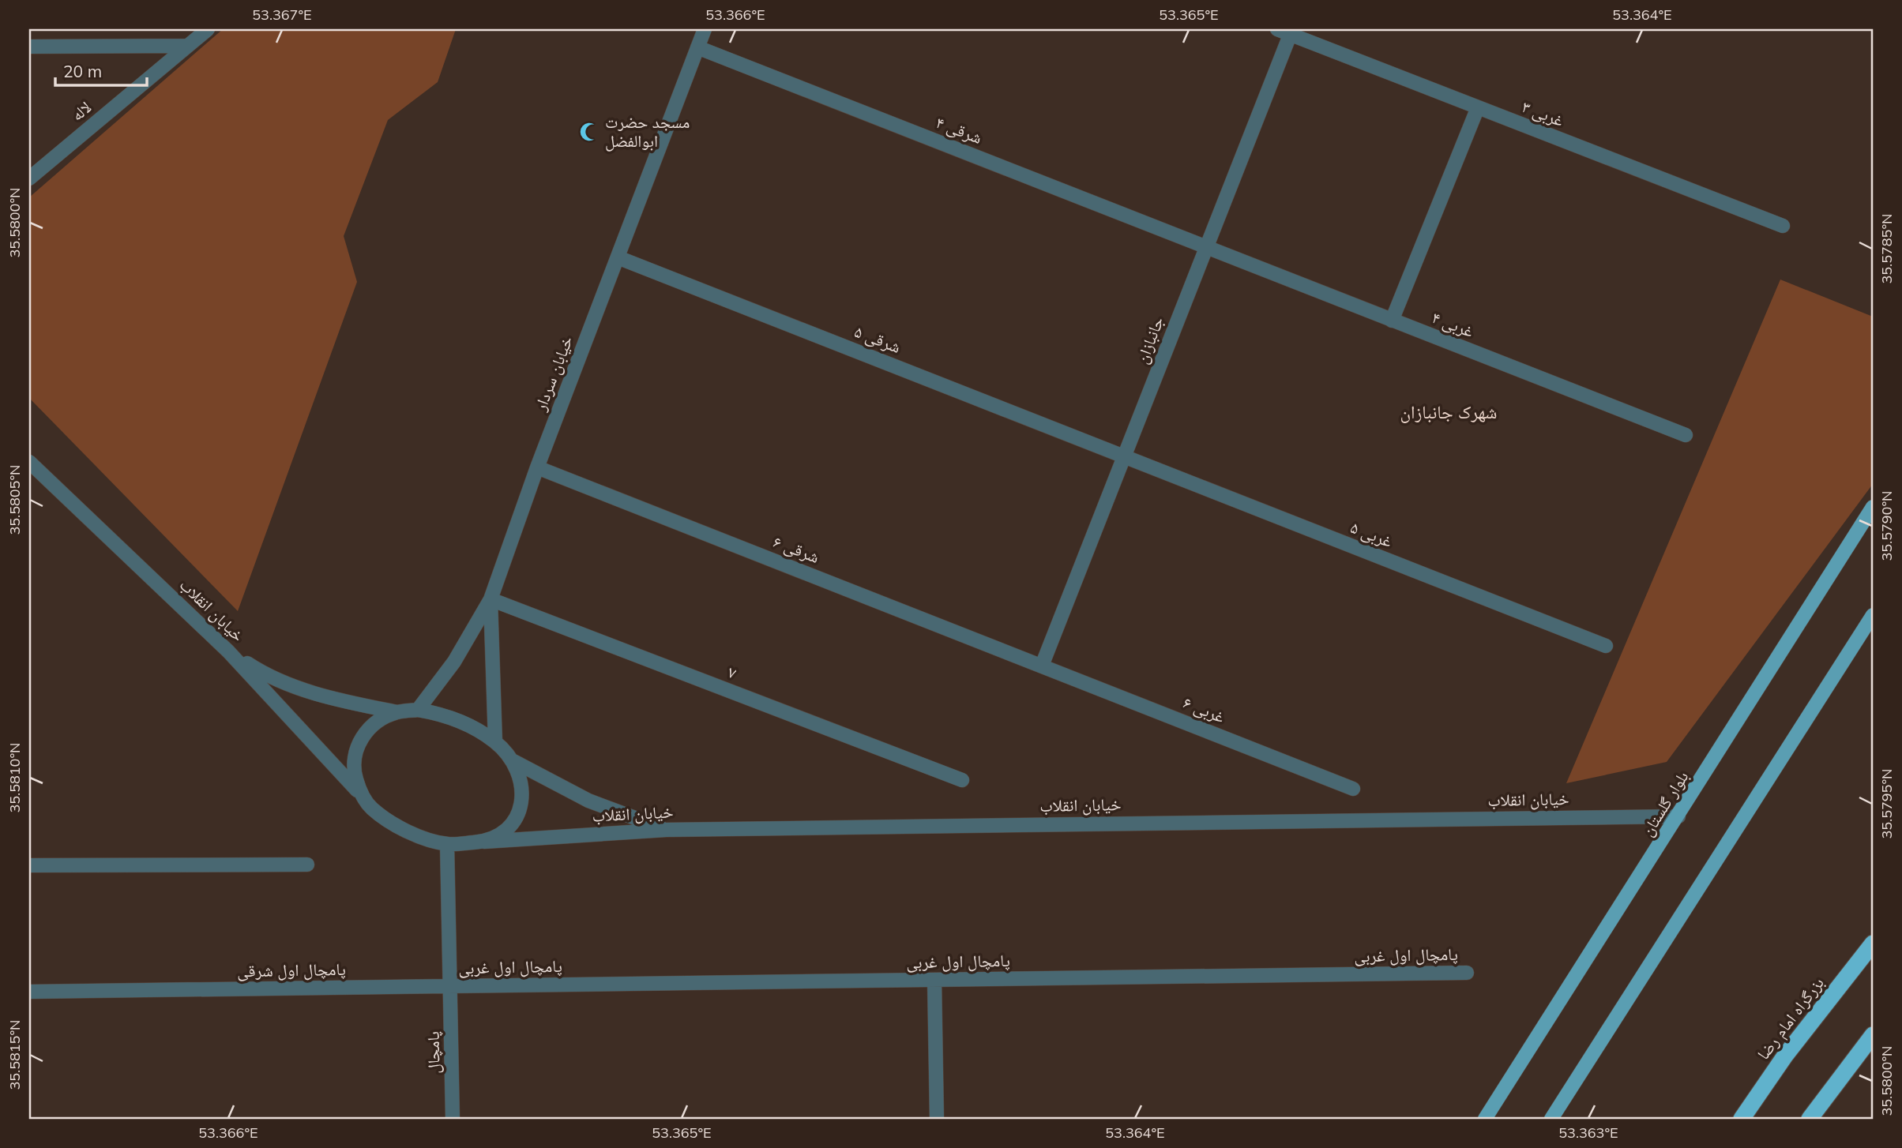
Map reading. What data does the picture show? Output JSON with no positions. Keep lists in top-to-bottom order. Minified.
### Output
{"streets":{"highway":["بزرگراه امام رضا"],"main road":["بلوار گلستان"],"street":["لاله","۳ غربی","۴ شرقی","۴ غربی","۵ شرقی","جانبازان","خیابان سردار","۵ غربی","۶ شرقی","خیابان انقلاب","۷","۶ غربی","پامچال اول غربی","پامچال اول شرقی","پامچال"]},"crossings":[["۳ غربی","جانبازان"],["۴ شرقی","۴ غربی"],["۴ شرقی","جانبازان"],["۴ شرقی","خیابان سردار"],["۴ غربی","جانبازان"],["۵ شرقی","جانبازان"],["۵ شرقی","خیابان سردار"],["۵ شرقی","۵ غربی"],["جانبازان","۵ غربی"],["جانبازان","۶ شرقی"],["جانبازان","۶ غربی"],["خیابان سردار","۶ شرقی"],["خیابان سردار","خیابان انقلاب"],["خیابان سردار","۷"],["خیابان سردار","پامچال"],["۶ شرقی","۶ غربی"],["خیابان انقلاب","بلوار گلستان"],["خیابان انقلاب","پامچال"],["پامچال اول غربی","پامچال اول شرقی"],["پامچال اول غربی","پامچال"],["پامچال اول شرقی","پامچال"]],"districts":["شهرک جانبازان"],"places":{"mosque":["مسجد حضرت ابوالفضل"]},"scale_bar":"20 m","coordinates":["53.367°E","53.366°E","53.365°E","53.364°E","35.5800°N","35.5785°N","35.5805°N","35.5790°N","35.5810°N","35.5795°N","35.5815°N","53.363°E"]}
